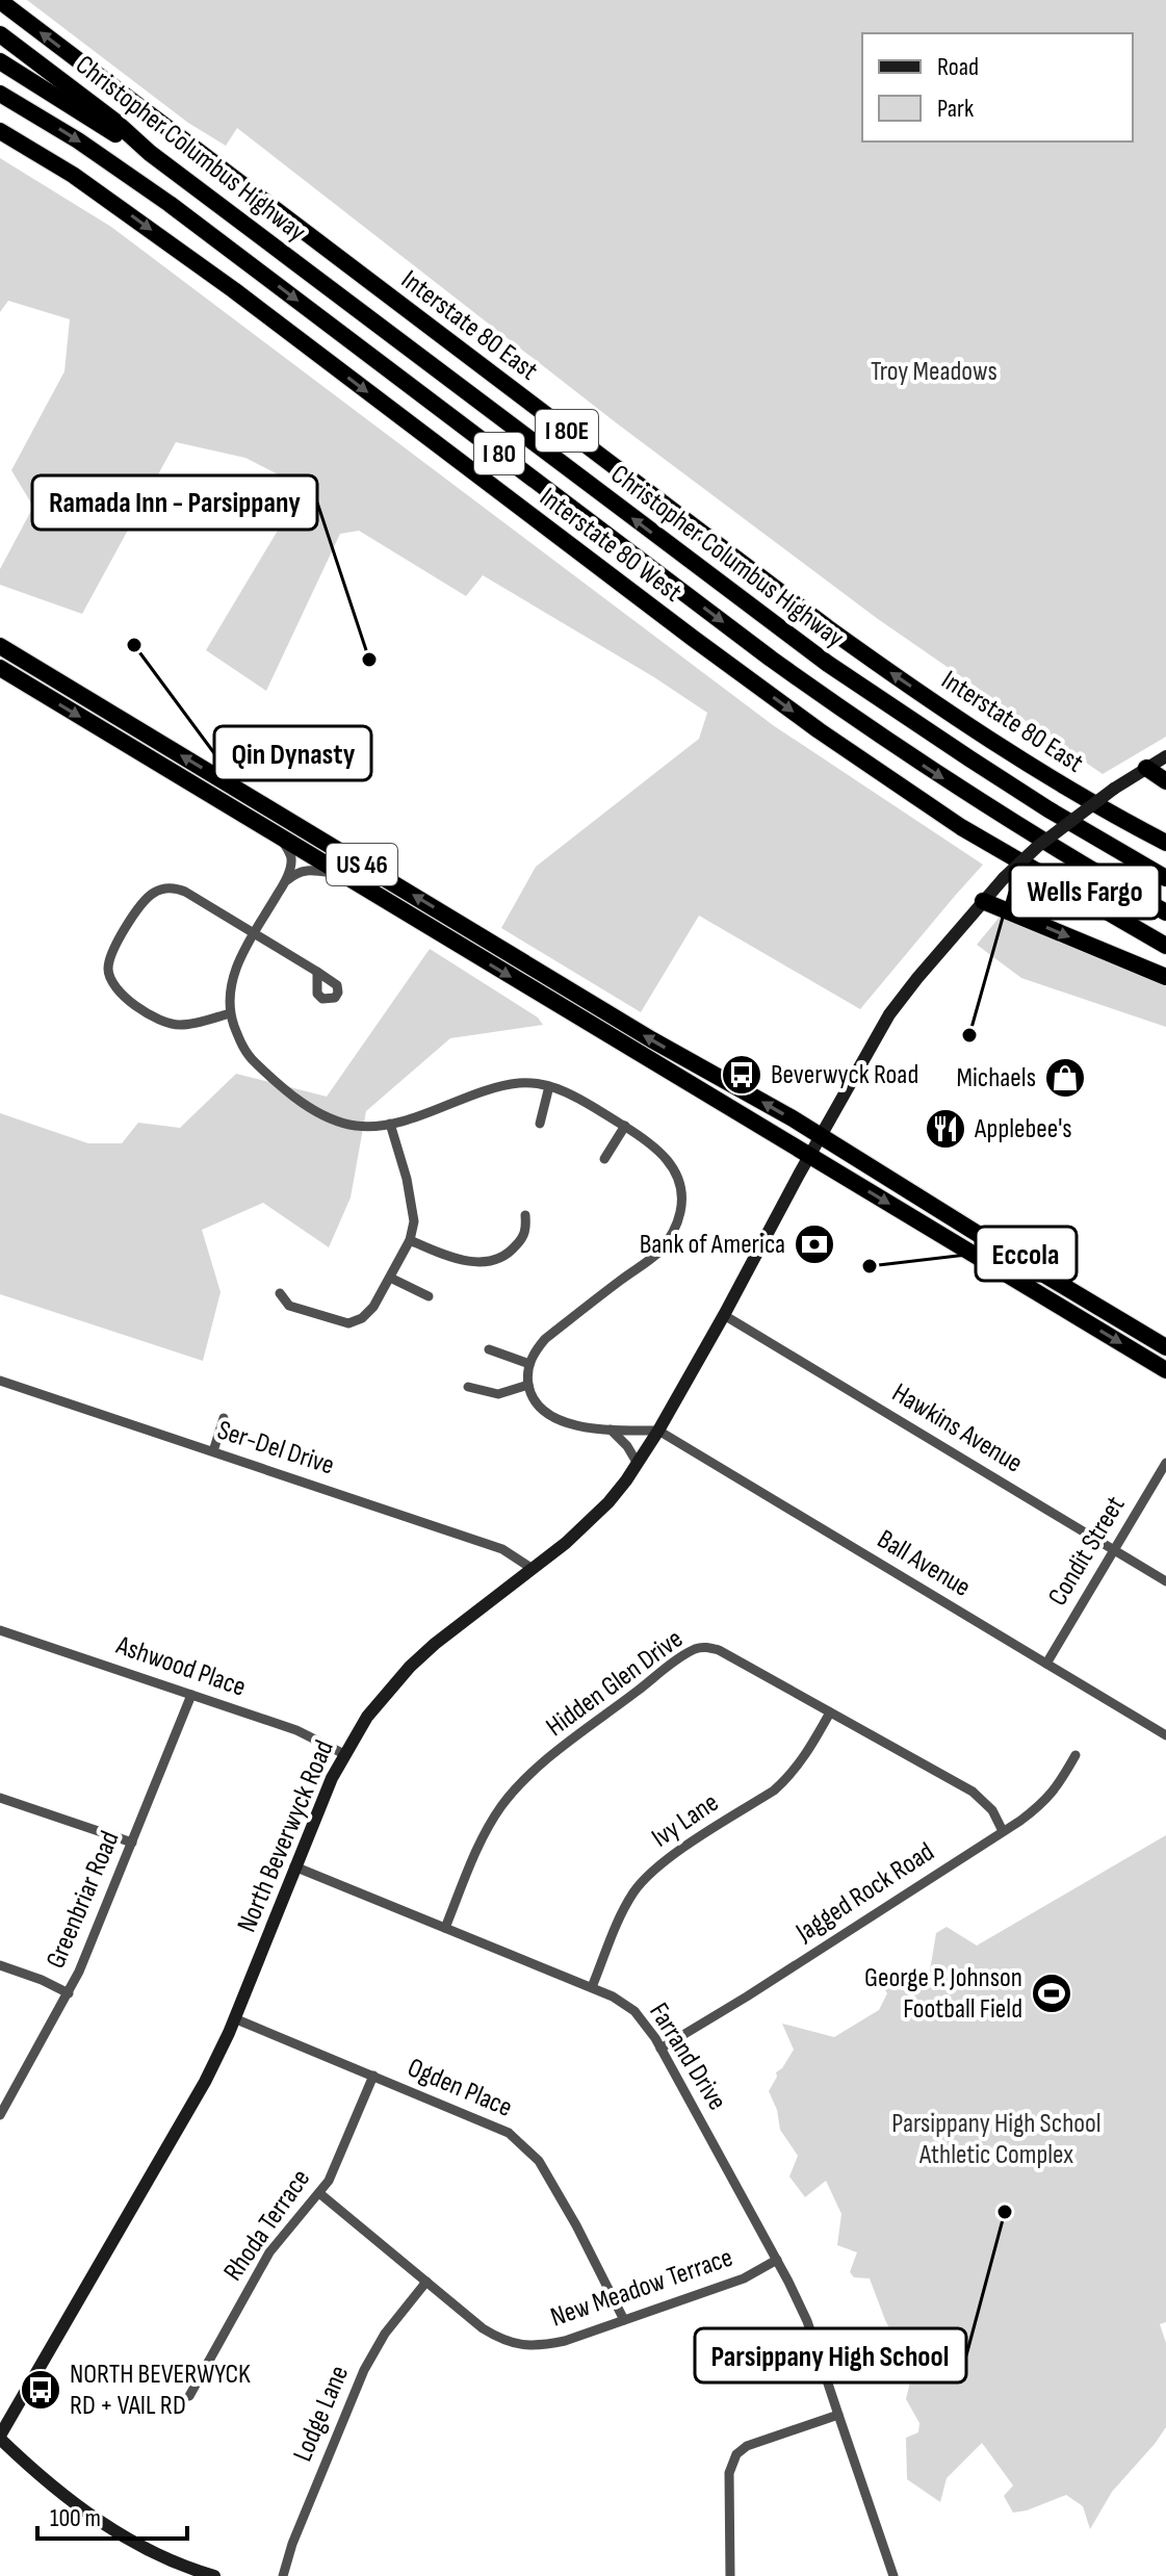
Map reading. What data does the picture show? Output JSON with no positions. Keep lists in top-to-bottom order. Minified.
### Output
{"streets":{"highway":["Christopher Columbus Highway","Interstate 80 East","I 80E","I 80","Interstate 80 West","US 46"],"street":["Hawkins Avenue","Ser-Del Drive","Condit Street","Ball Avenue","Ashwood Place","Hidden Glen Drive","Ivy Lane","North Beverwyck Road","Jagged Rock Road","Greenbriar Road","Farrand Drive","Ogden Place","Rhoda Terrace","New Meadow Terrace","Lodge Lane"]},"crossings":[["US 46","North Beverwyck Road"],["Hawkins Avenue","Condit Street"],["Hawkins Avenue","North Beverwyck Road"],["Ser-Del Drive","North Beverwyck Road"],["Condit Street","Ball Avenue"],["Ball Avenue","North Beverwyck Road"],["Ashwood Place","North Beverwyck Road"],["Ashwood Place","Greenbriar Road"],["Hidden Glen Drive","Ivy Lane"],["Hidden Glen Drive","Jagged Rock Road"],["Hidden Glen Drive","Farrand Drive"],["Ivy Lane","Farrand Drive"],["North Beverwyck Road","Farrand Drive"],["North Beverwyck Road","Ogden Place"],["Jagged Rock Road","Farrand Drive"],["Farrand Drive","New Meadow Terrace"],["Ogden Place","Rhoda Terrace"],["Ogden Place","New Meadow Terrace"],["Rhoda Terrace","New Meadow Terrace"],["New Meadow Terrace","Lodge Lane"]],"one_way":["Interstate 80 East","Interstate 80 West"],"parks":["Troy Meadows","Parsippany High School Athletic Complex"],"places":{"other":["Qin Dynasty","Ramada Inn - Parsippany","Wells Fargo","Eccola","Parsippany High School"],"bus stop":["Beverwyck Road","NORTH BEVERWYCK RD + VAIL RD"],"shop":["Michaels"],"restaurant":["Applebee's"],"bank":["Bank of America"],"sports":["George P. Johnson Football Field"]},"legend":["Road","Park"],"scale_bar":"100 m"}
